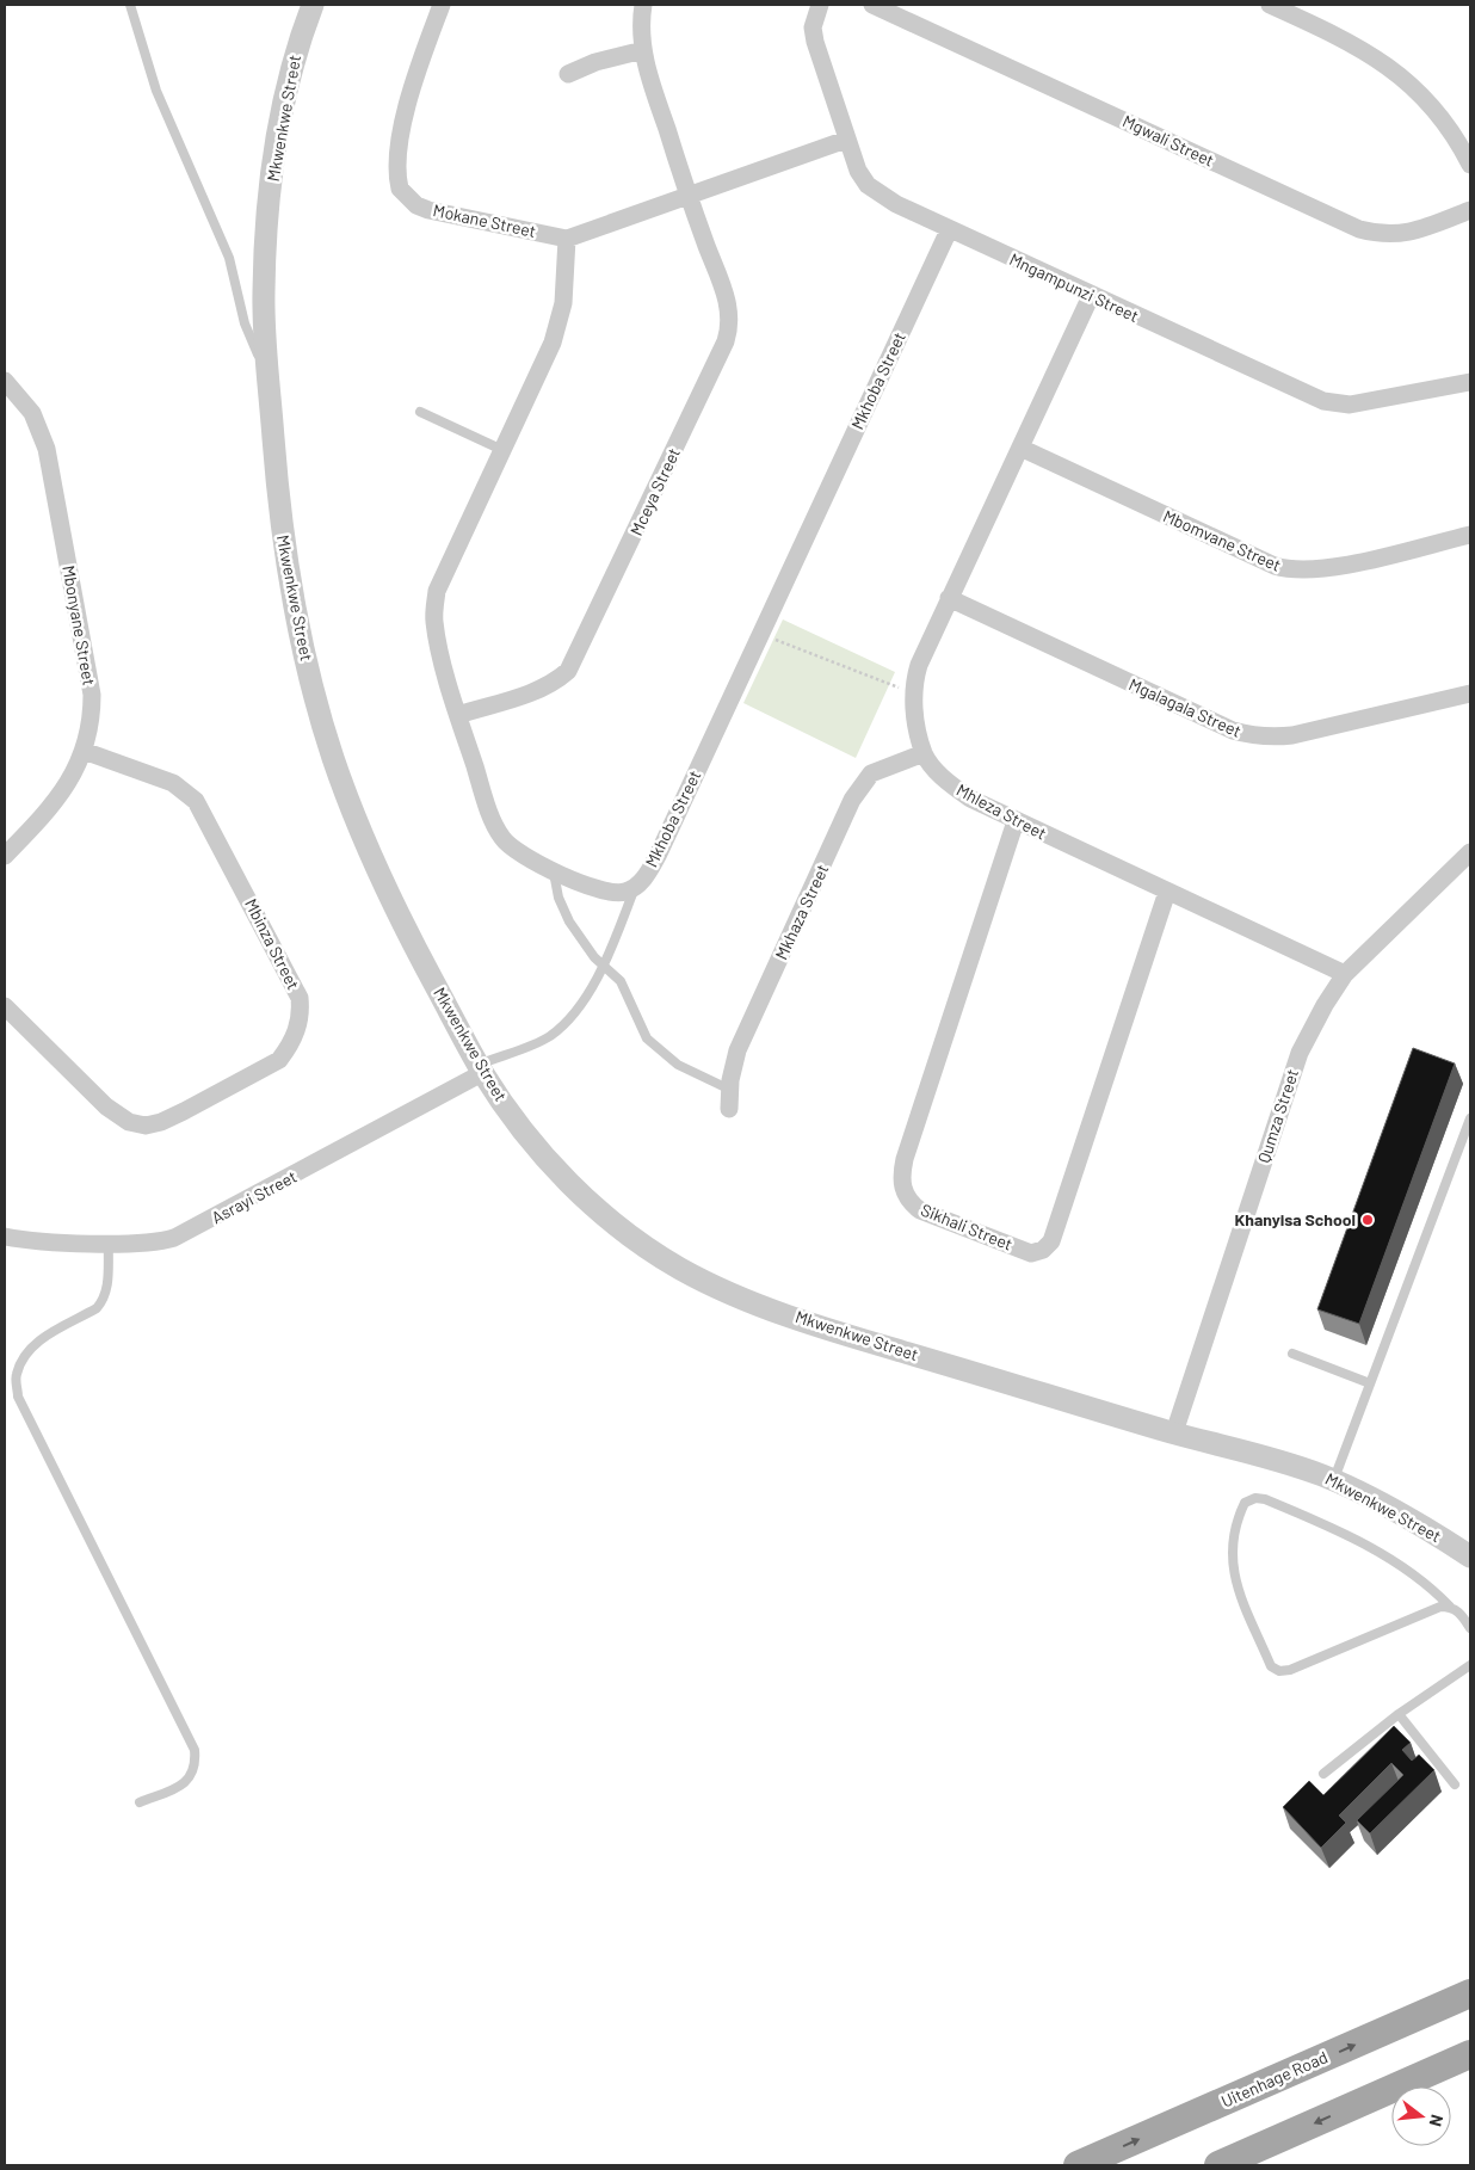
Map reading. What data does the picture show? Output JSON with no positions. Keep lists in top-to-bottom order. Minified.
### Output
{"streets":{"main road":["Uitenhage Road"],"street":["Mkwenkwe Street","Mgwali Street","Mokane Street","Mngampunzi Street","Mkhoba Street","Mceya Street","Mbomvane Street","Mbonyane Street","Mgalagala Street","Mhleza Street","Mkhaza Street","Mbinza Street","Qumza Street","Asrayi Street","Sikhali Street"]},"crossings":[["Mkwenkwe Street","Qumza Street"],["Mkwenkwe Street","Asrayi Street"],["Mokane Street","Mkhoba Street"],["Mngampunzi Street","Mkhoba Street"],["Mkhoba Street","Mceya Street"],["Mbonyane Street","Mbinza Street"],["Mhleza Street","Mkhaza Street"],["Mhleza Street","Qumza Street"],["Mhleza Street","Sikhali Street"]],"places":["Khanyisa School"],"north":"right"}
